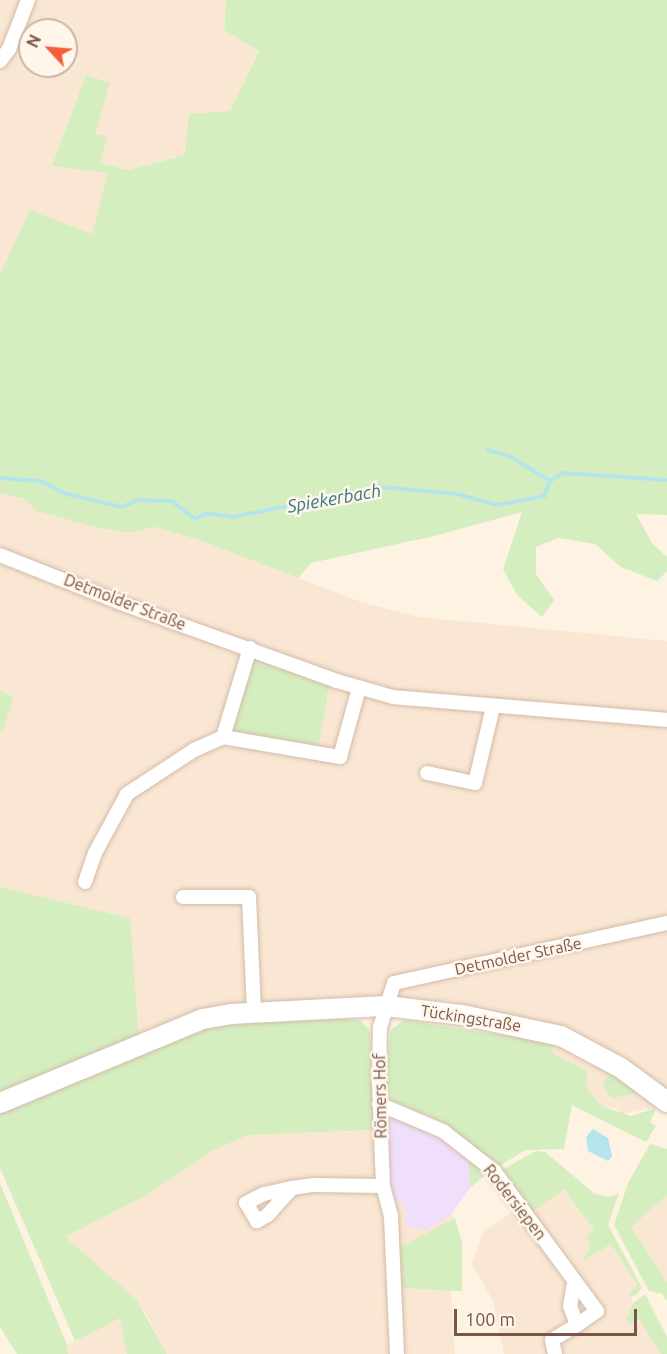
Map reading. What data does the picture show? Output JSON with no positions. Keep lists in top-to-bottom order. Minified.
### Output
{"streets":{"street":["Detmolder Straße","Tückingstraße","Römers Hof","Rodersiepen"]},"crossings":[["Detmolder Straße","Tückingstraße"],["Detmolder Straße","Römers Hof"],["Tückingstraße","Römers Hof"],["Römers Hof","Rodersiepen"]],"water":["Spiekerbach"],"scale_bar":"100 m","north":"top left"}
